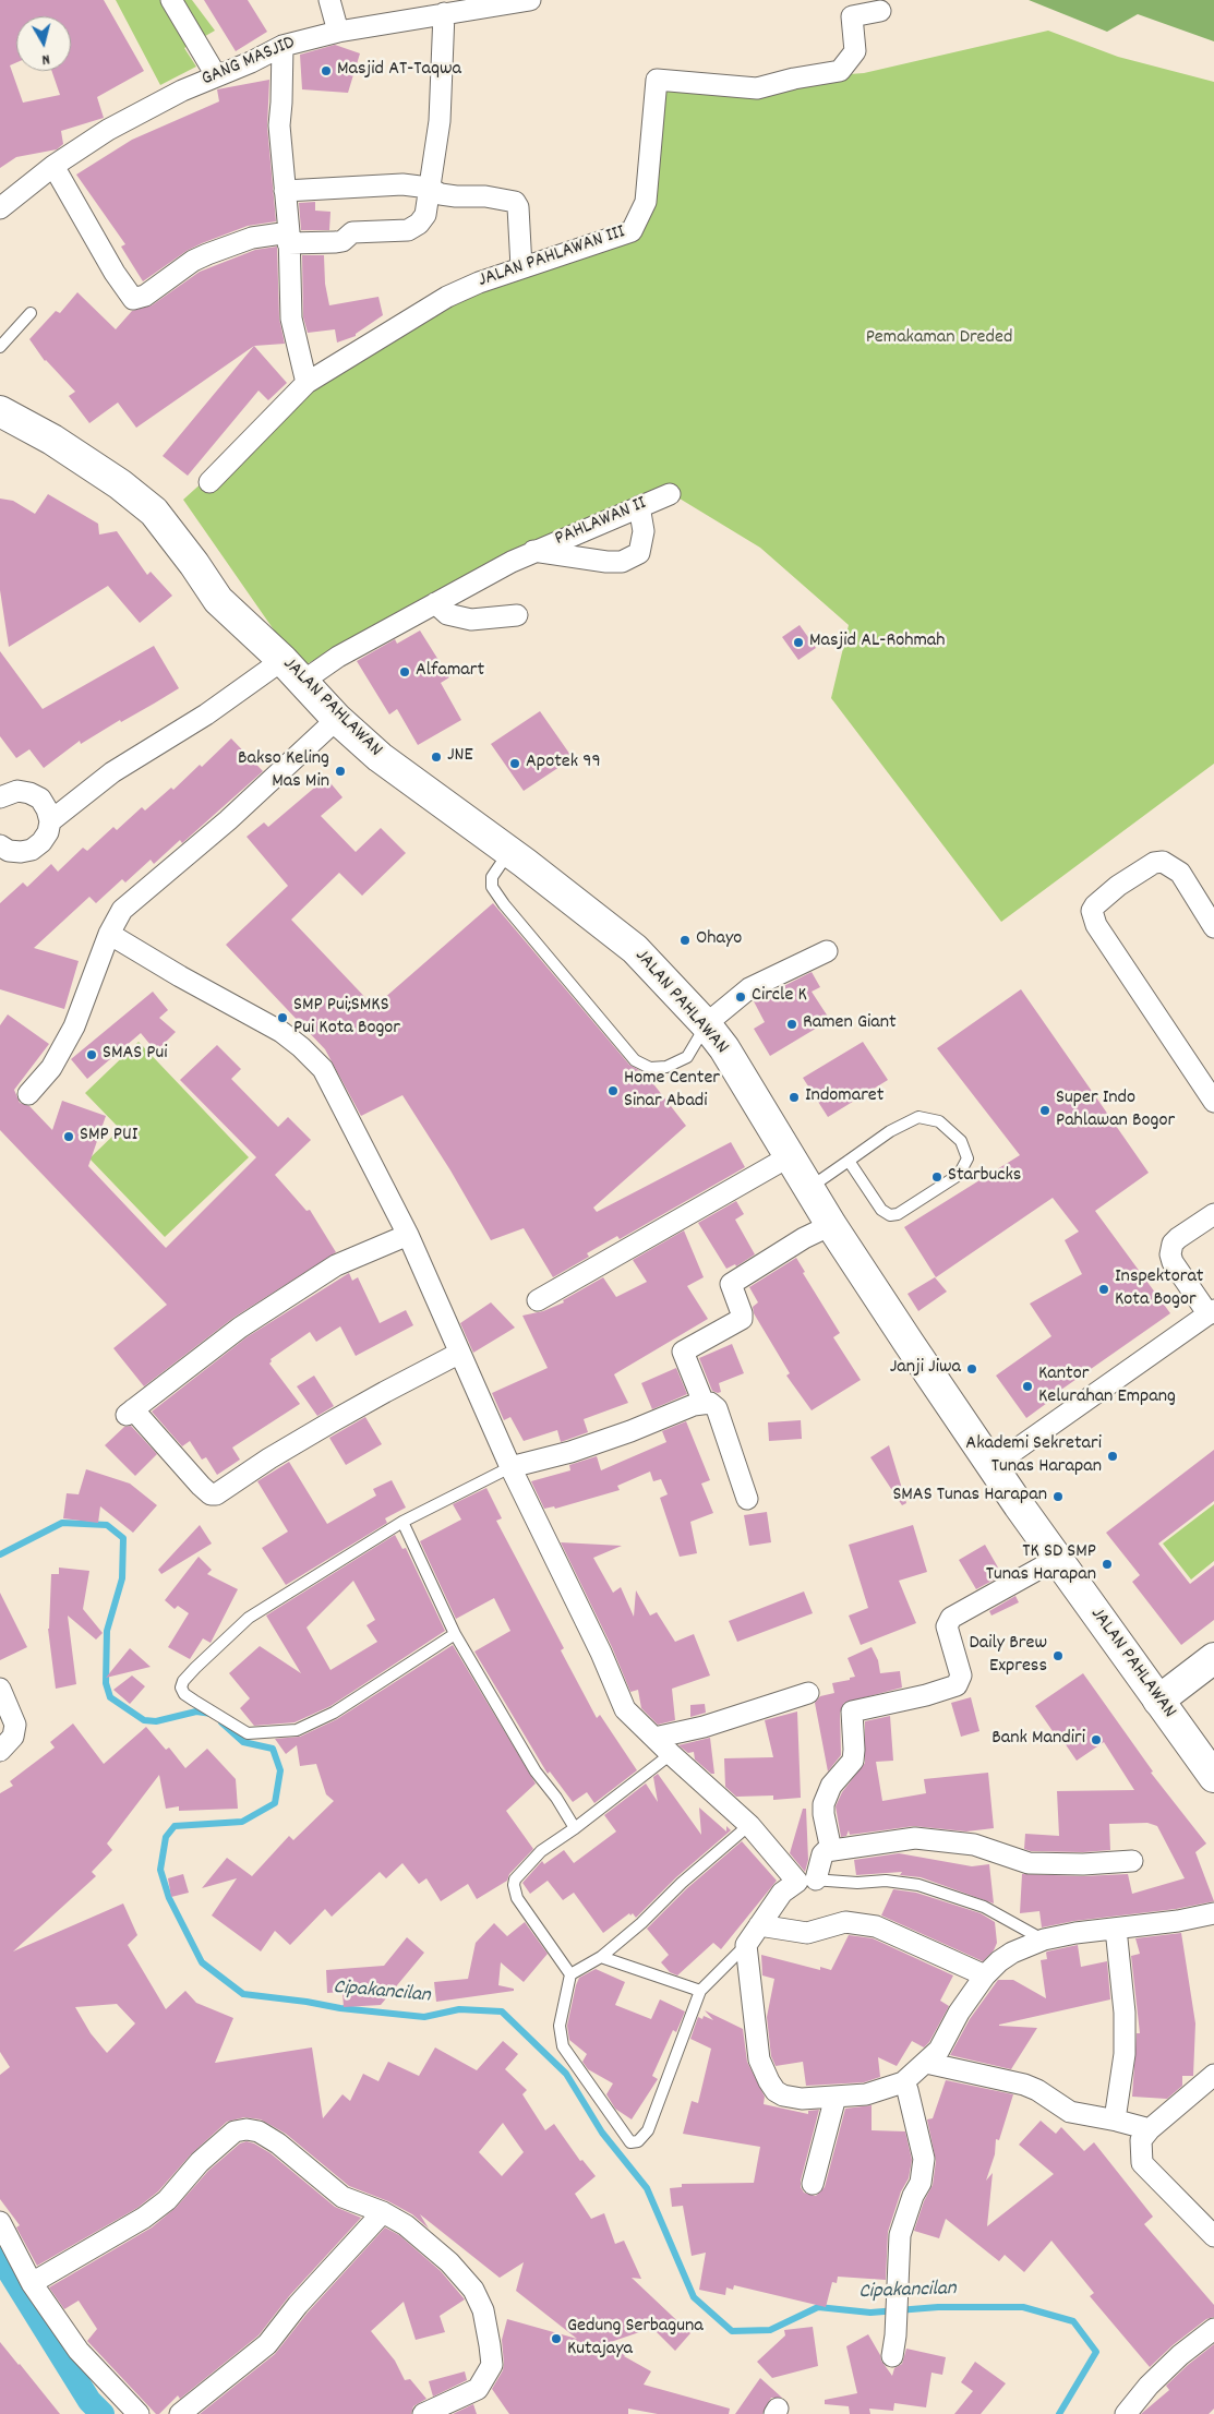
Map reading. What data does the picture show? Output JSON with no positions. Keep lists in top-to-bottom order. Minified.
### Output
{"streets":{"main road":["JALAN PAHLAWAN"],"street":["GANG MASJID","JALAN PAHLAWAN III","PAHLAWAN II"]},"crossings":[["PAHLAWAN II","JALAN PAHLAWAN"]],"water":["Cipakancilan"],"parks":["Pemakaman Dreded"],"places":["Masjid AT-Taqwa","Masjid AL-Rohmah","Alfamart","JNE","Apotek 99","Bakso Keling Mas Min","Ohayo","Circle K","SMP Pui;SMKS Pui Kota Bogor","Ramen Giant","SMAS Pui","Home Center Sinar Abadi","Indomaret","Super Indo Pahlawan Bogor","SMP PUI","Starbucks","Inspektorat Kota Bogor","Janji Jiwa","Kantor Kelurahan Empang","Akademi Sekretari Tunas Harapan","SMAS Tunas Harapan","TK SD SMP Tunas Harapan","Daily Brew Express","Bank Mandiri","Gedung Serbaguna Kutajaya"],"north":"bottom"}
